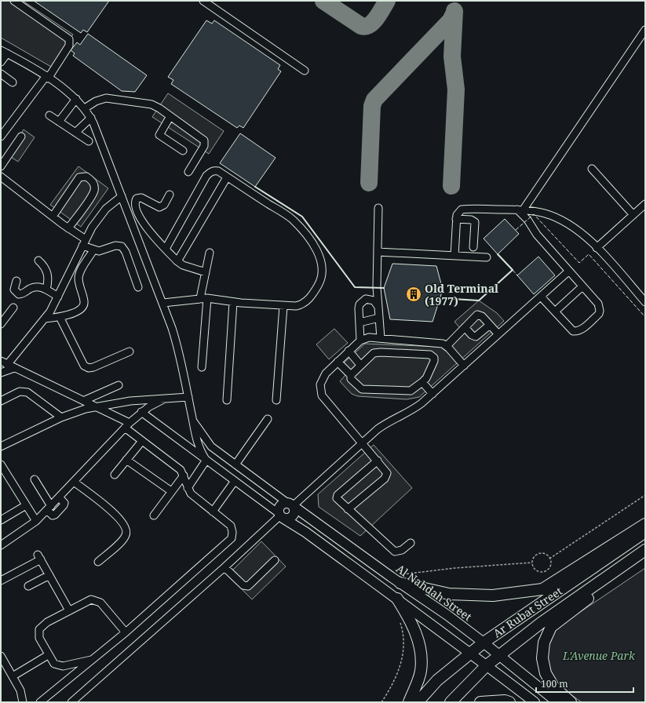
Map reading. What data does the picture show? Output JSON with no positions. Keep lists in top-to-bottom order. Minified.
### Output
{"streets":{"highway":["Ar Rubat Street"],"main road":["Al Nahdah Street"]},"crossings":[["Al Nahdah Street","Ar Rubat Street"]],"parks":["L'Avenue Park"],"places":{"building":["Old Terminal (1977)"]},"scale_bar":"100 m"}
